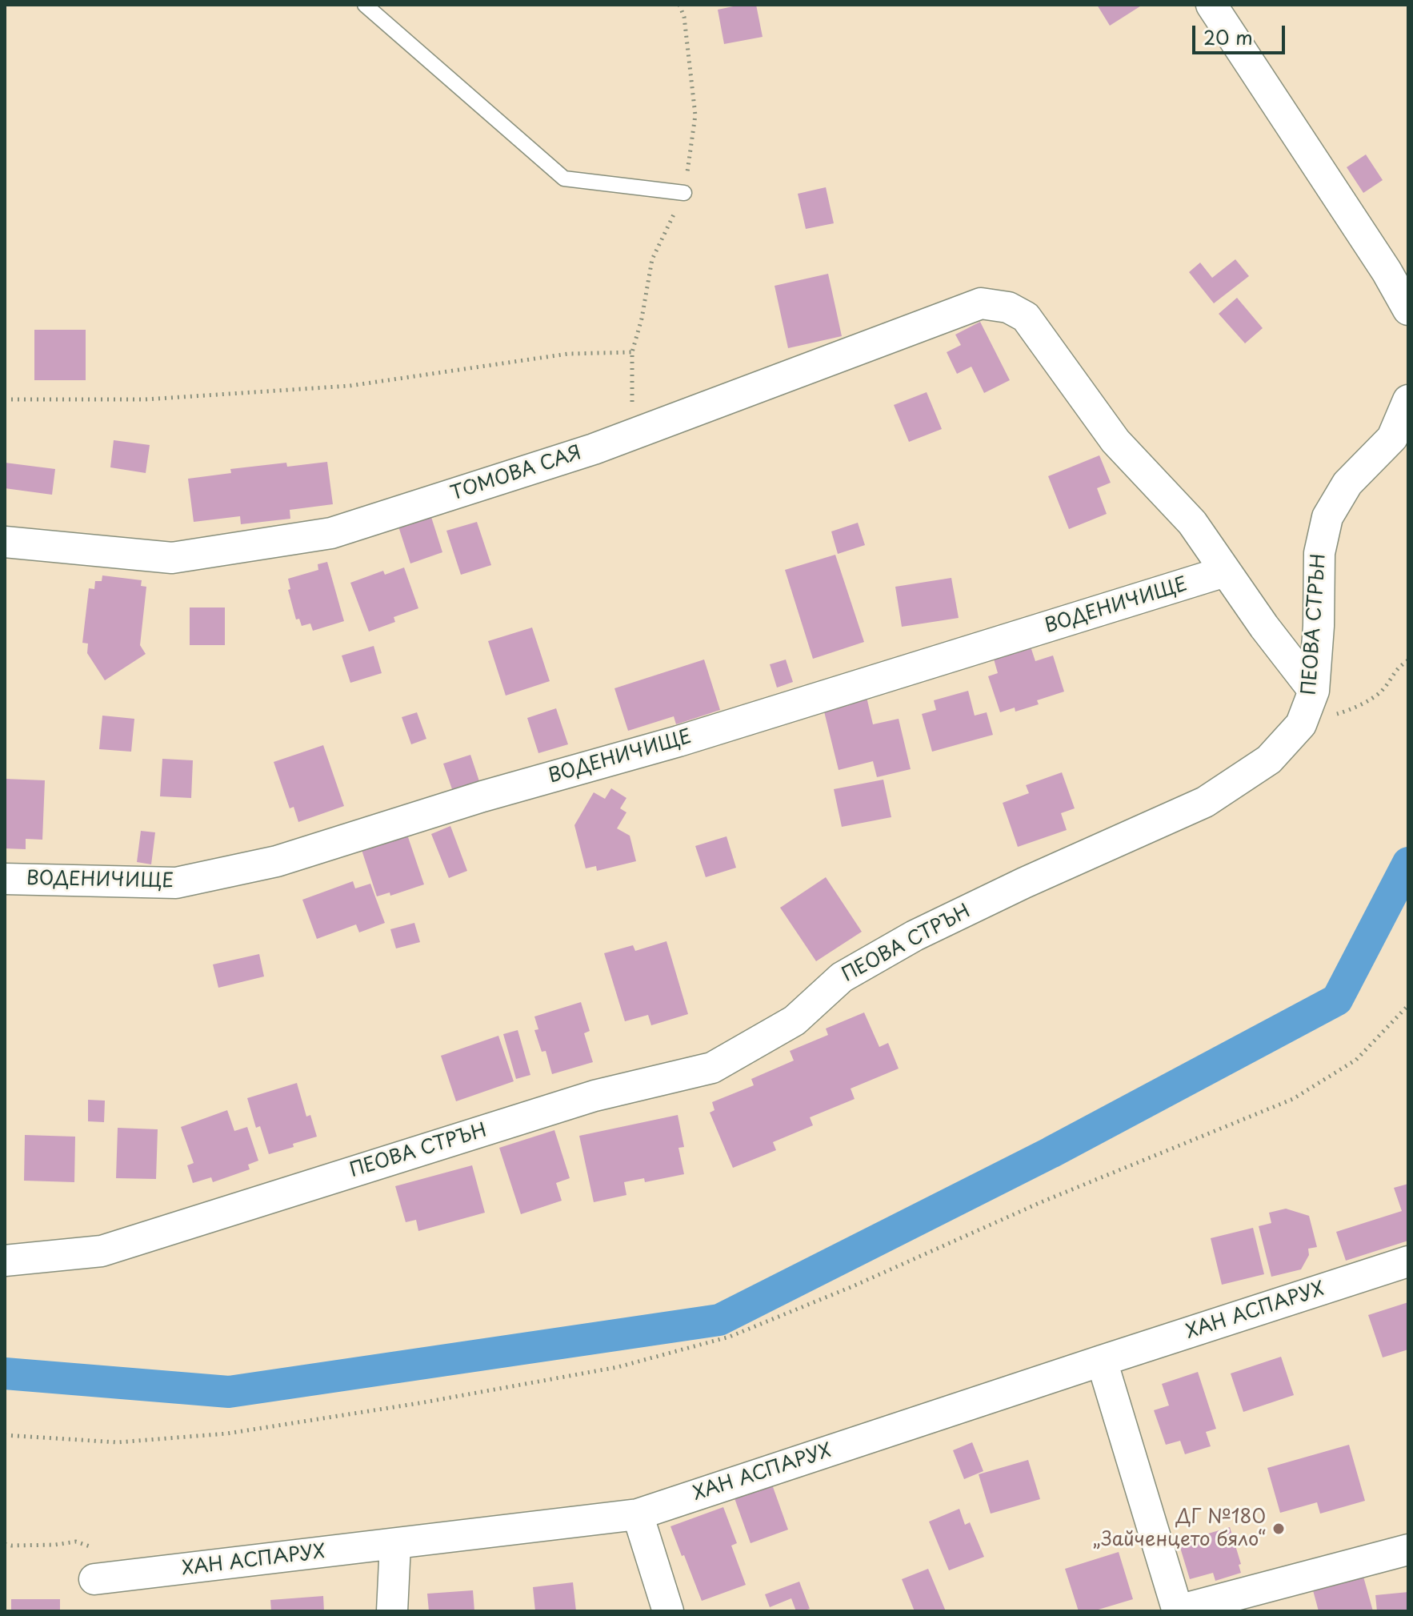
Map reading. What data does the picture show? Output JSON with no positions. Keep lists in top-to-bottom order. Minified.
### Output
{"streets":{"street":["ТОМОВА САЯ","ВОДЕНИЧИЩЕ","ПЕОВА СТРЪН","ХАН АСПАРУХ"]},"crossings":[["ТОМОВА САЯ","ВОДЕНИЧИЩЕ"]],"places":["ДГ №180 „Зайченцето бяло“"],"scale_bar":"20 m"}
